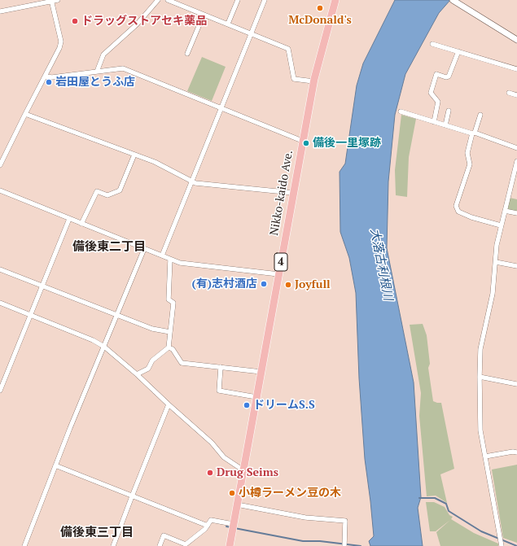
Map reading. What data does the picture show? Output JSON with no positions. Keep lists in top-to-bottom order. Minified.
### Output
{"streets":{"highway":["Nikko-kaido Ave.","4"]},"crossings":[["Nikko-kaido Ave.","4"]],"districts":["備後東二丁目","備後東三丁目"],"water":["大落古利根川"],"places":["McDonald's","ドラッグストアセキ薬品","岩田屋とうふ店","備後一里塚跡","(有)志村酒店","Joyfull","ドリームS.S","Drug Seims","小樽ラーメン豆の木"]}
